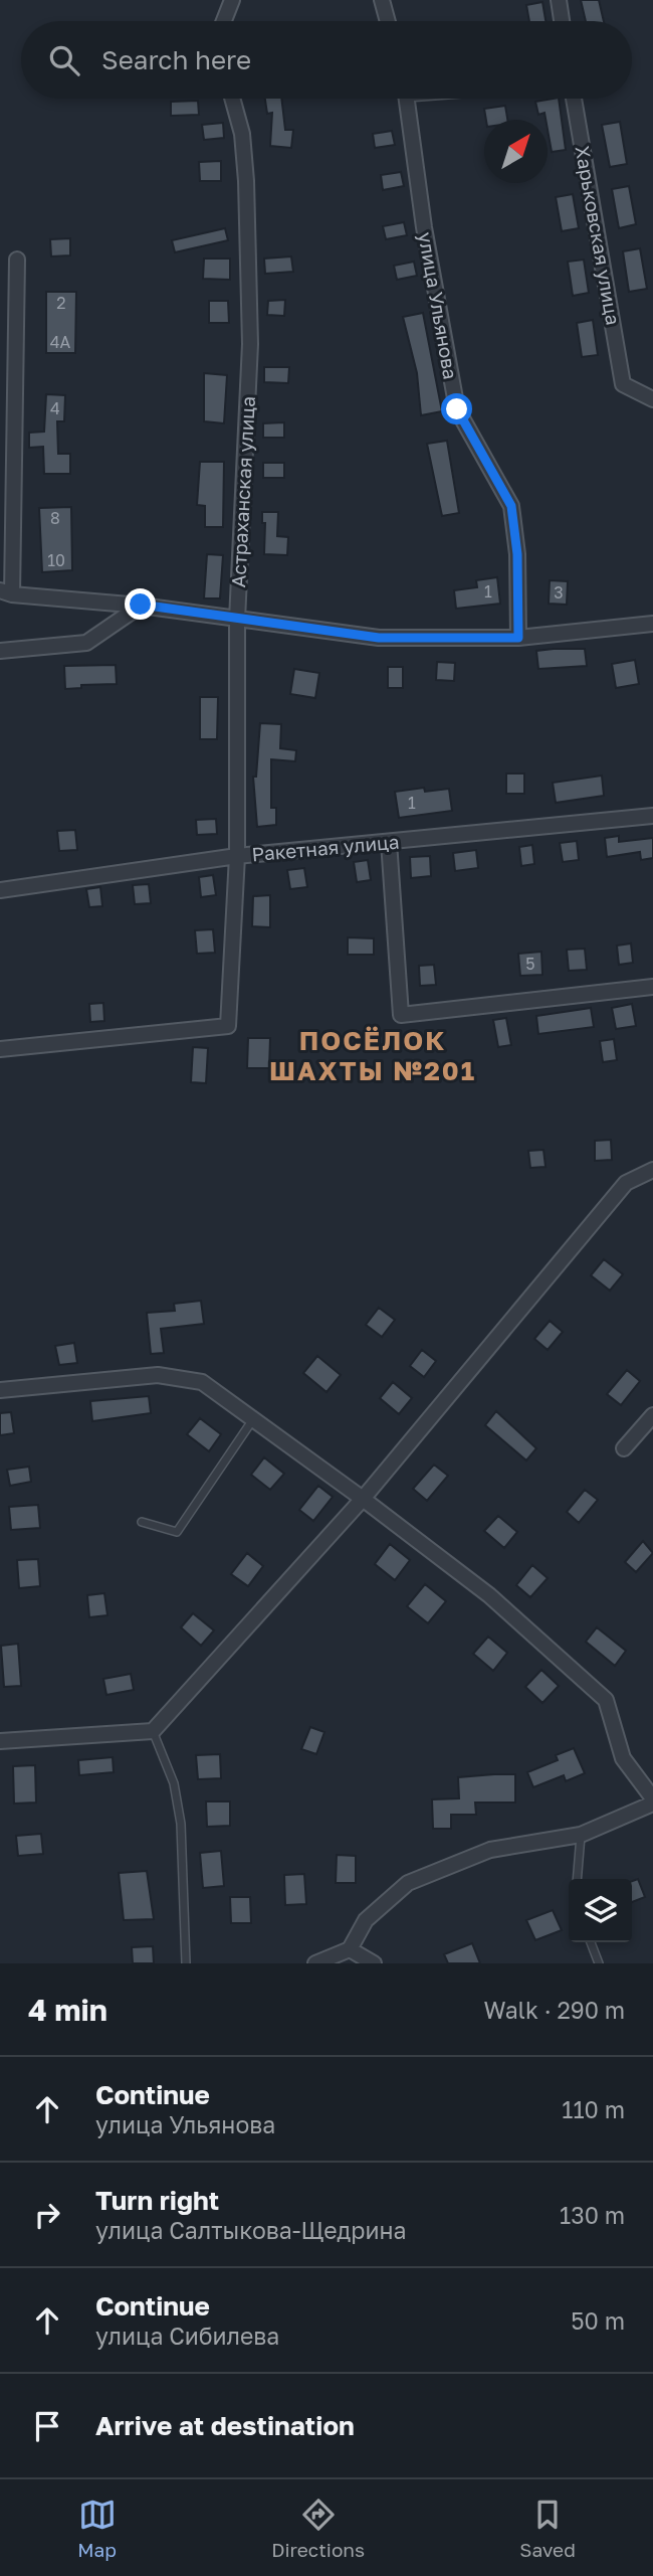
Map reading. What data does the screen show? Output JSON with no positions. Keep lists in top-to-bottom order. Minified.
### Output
{"streets":{"street":["Харьковская улица","улица Ульянова","Астраханская улица","Ракетная улица"]},"crossings":[["Астраханская улица","Ракетная улица"]],"districts":["ПОСЁЛОК ШАХТЫ №201"],"house_numbers":["2","4А","4","8","10","1","3","1","5"],"north":"top right","page":{"search":"Search here","heading":["4 min","Walk · 290 m"],"list":[["Continue","улица Ульянова","110 m"],["Turn right","улица Салтыкова-Щедрина","130 m"],["Continue","улица Сибилева","50 m"],"Arrive at destination"],"nav":["Map","Directions","Saved"]}}
